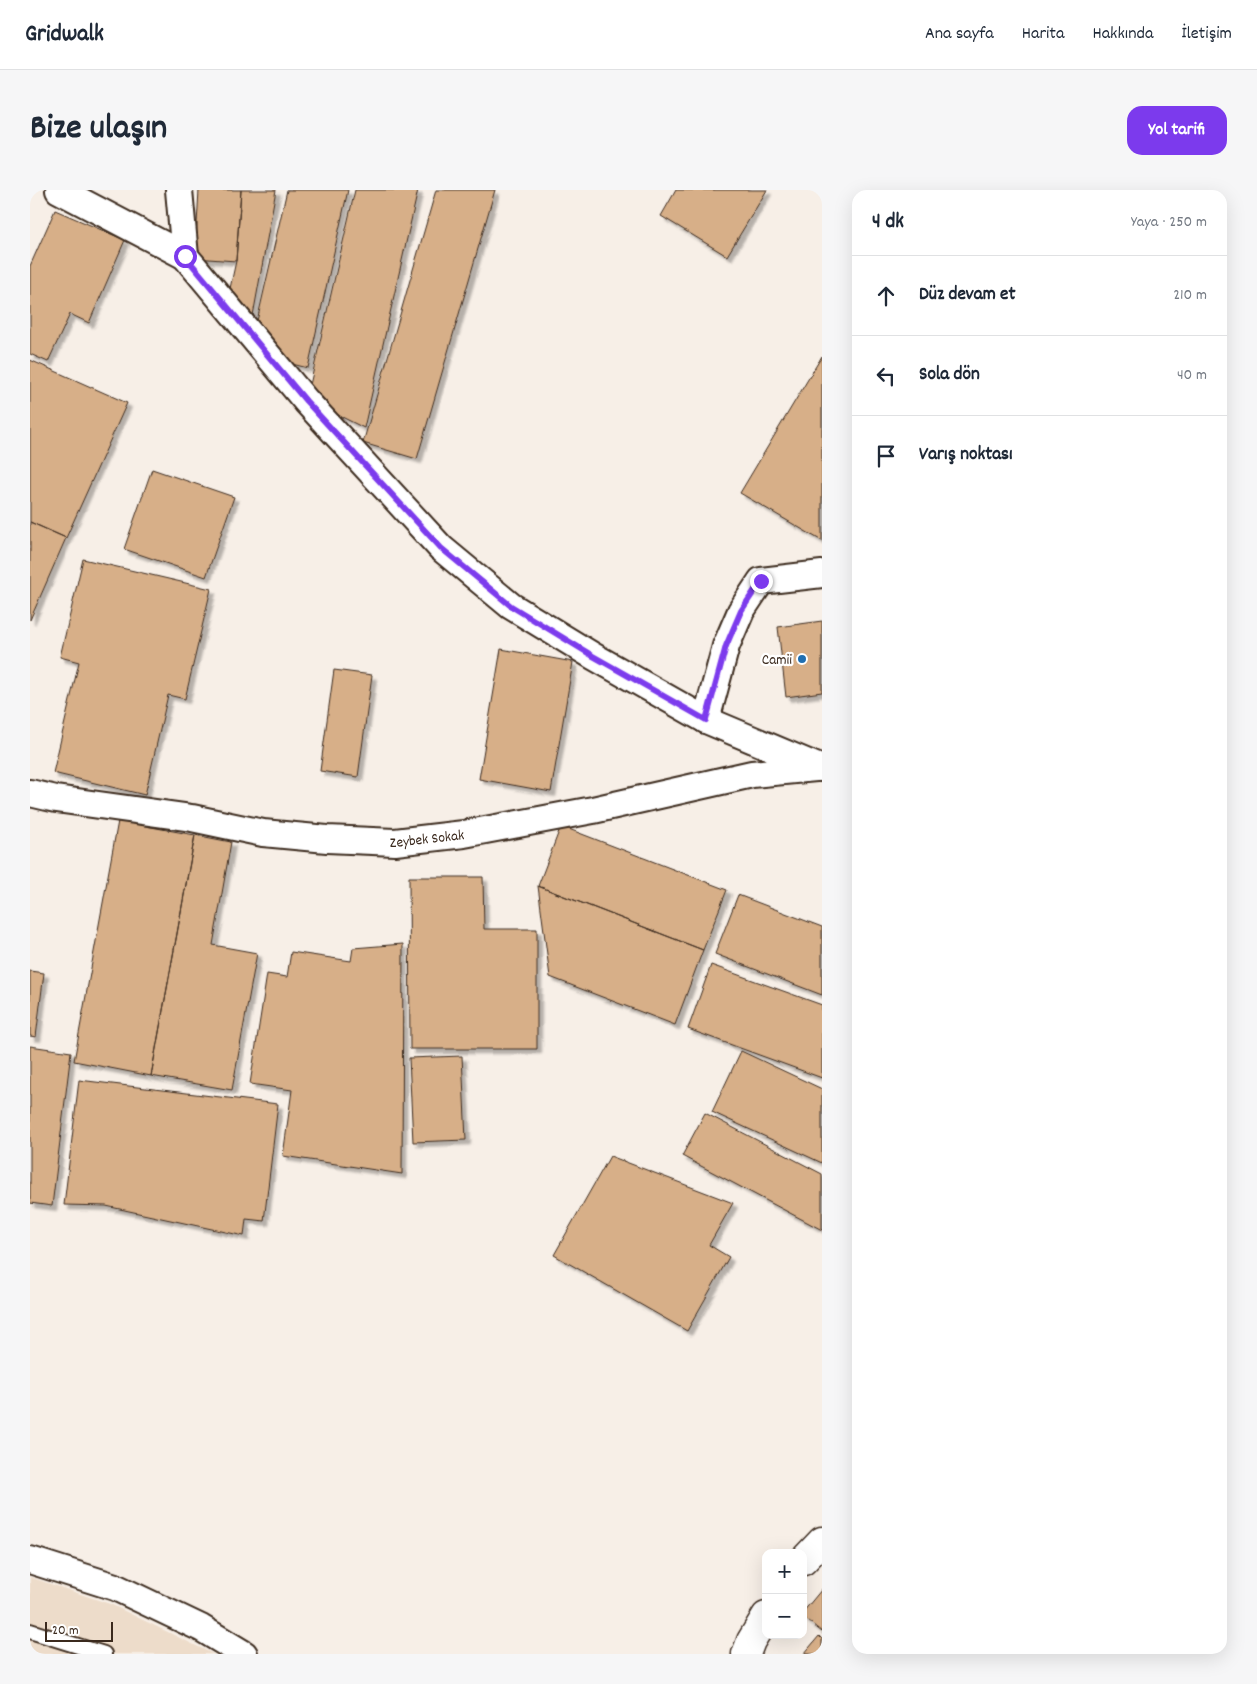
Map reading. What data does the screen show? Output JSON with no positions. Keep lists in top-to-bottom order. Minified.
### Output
{"streets":{"street":["Zeybek Sokak"]},"places":["Camii"],"scale_bar":"20 m","page":{"header":"Gridwalk","nav":["Ana sayfa","Harita","Hakkında","İletişim"],"title":"Bize ulaşın","buttons":"Yol tarifi","heading":["4 dk","Yaya · 250 m"],"list":[["Düz devam et","210 m"],["Sola dön","40 m"],"Varış noktası"],"map_buttons":["+","−"],"scale":"20 m"}}
